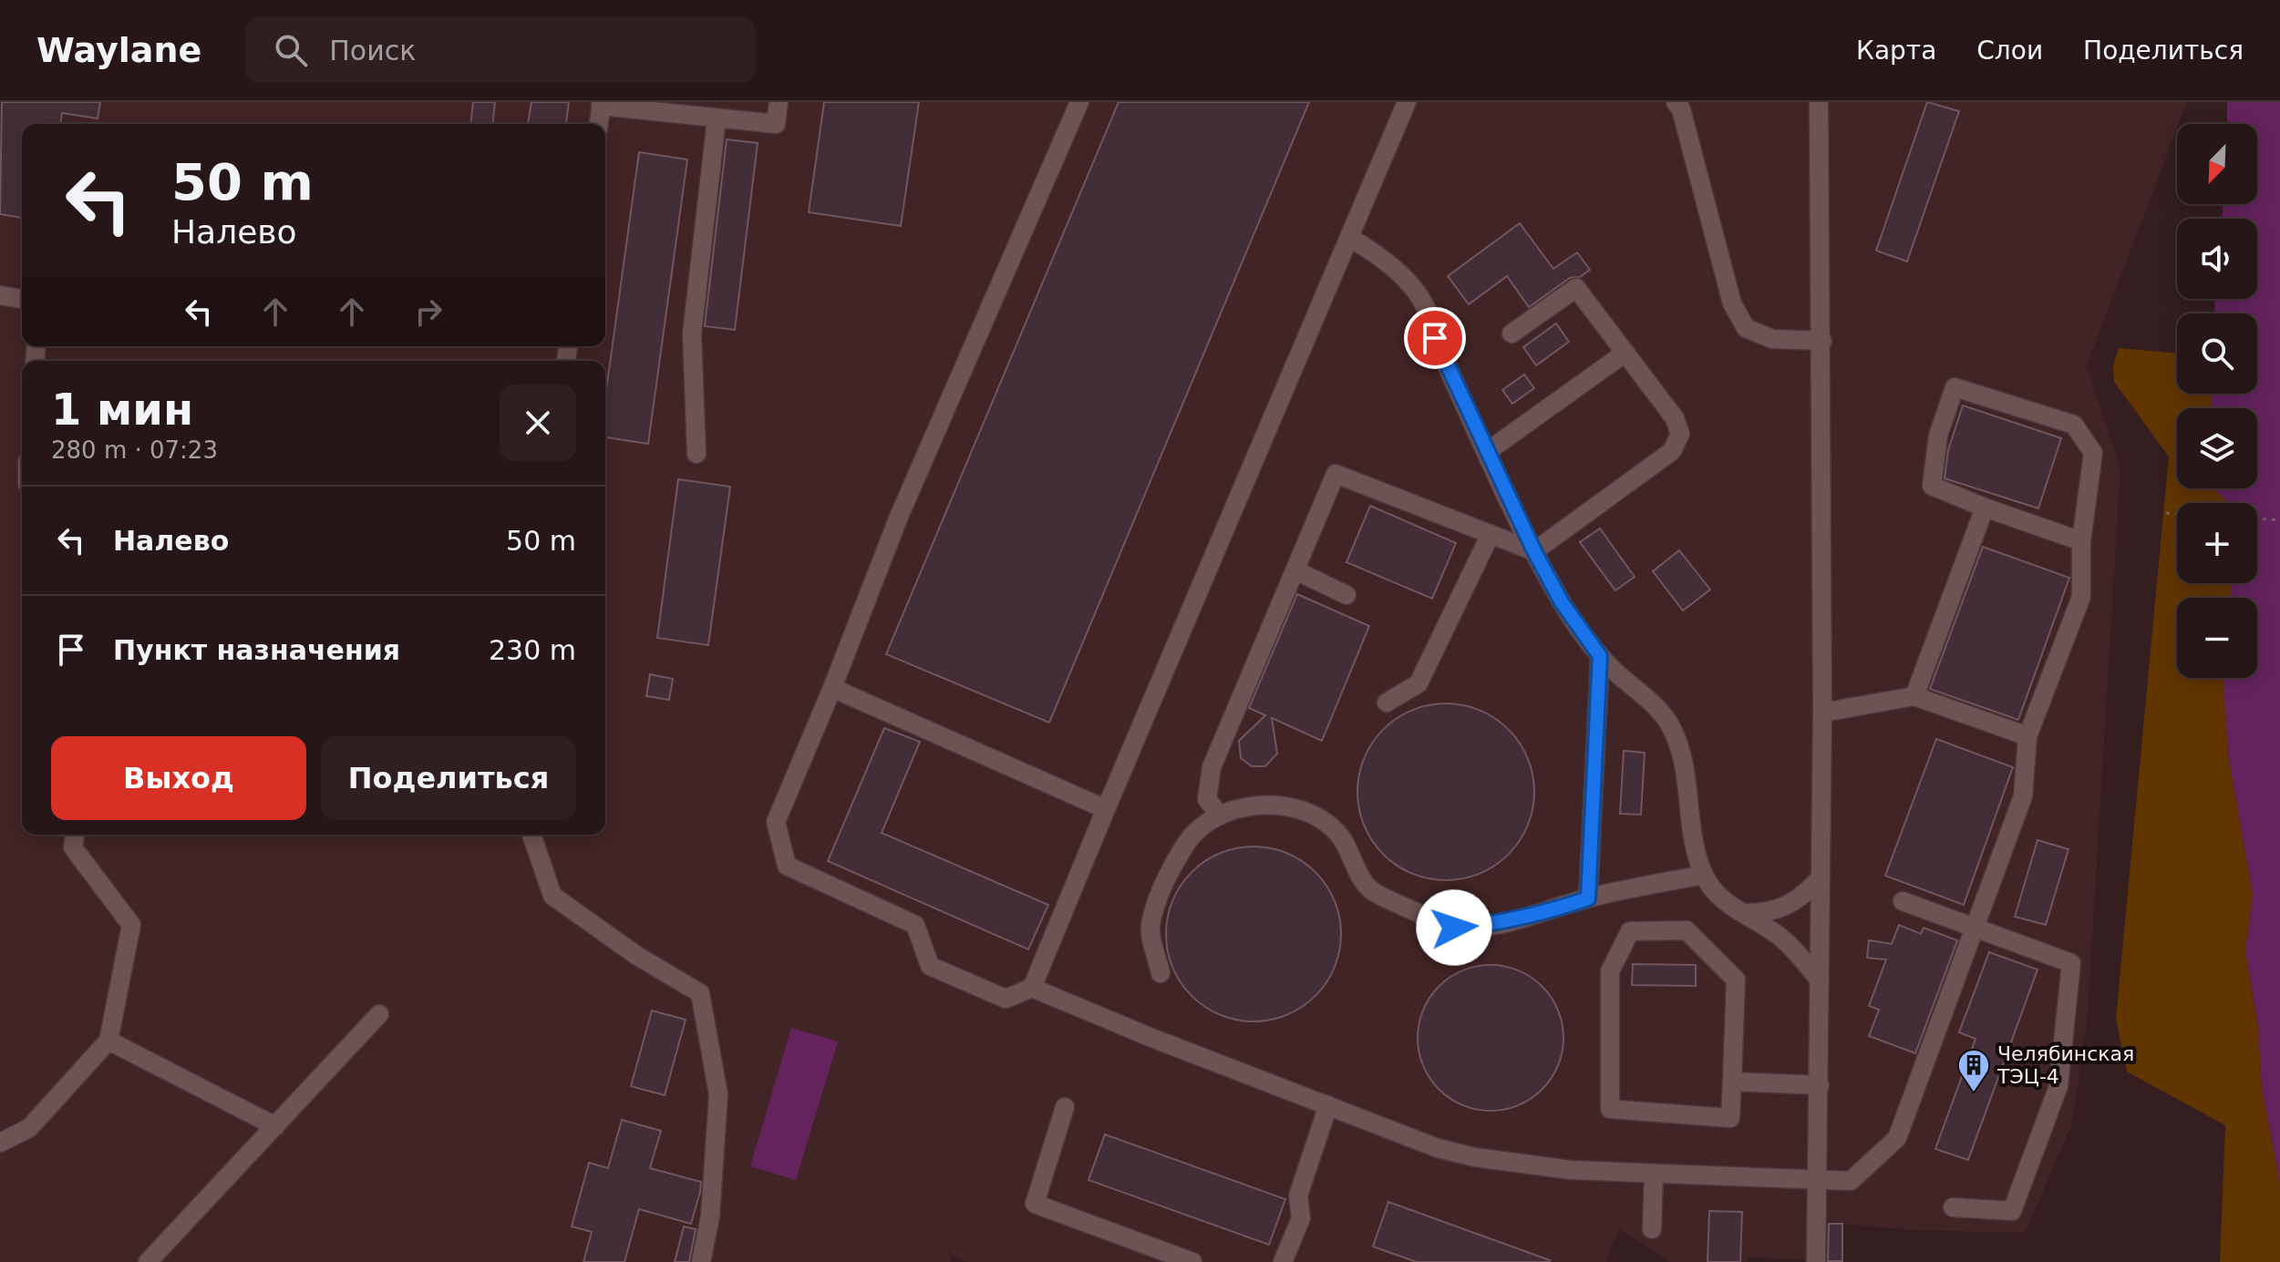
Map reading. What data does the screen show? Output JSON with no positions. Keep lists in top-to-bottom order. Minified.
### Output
{"places":{"building":["Челябинская ТЭЦ-4"]},"north":"bottom left","page":{"header":"Waylane","search":"Поиск","nav":["Карта","Слои","Поделиться"],"map_buttons":["+","−"],"turn":["50 m","Налево"],"heading":["1 мин","280 m · 07:23"],"list":[{"name":"Налево","value":"50 m"},{"name":"Пункт назначения","value":"230 m"}],"buttons":["Выход","Поделиться"]}}
